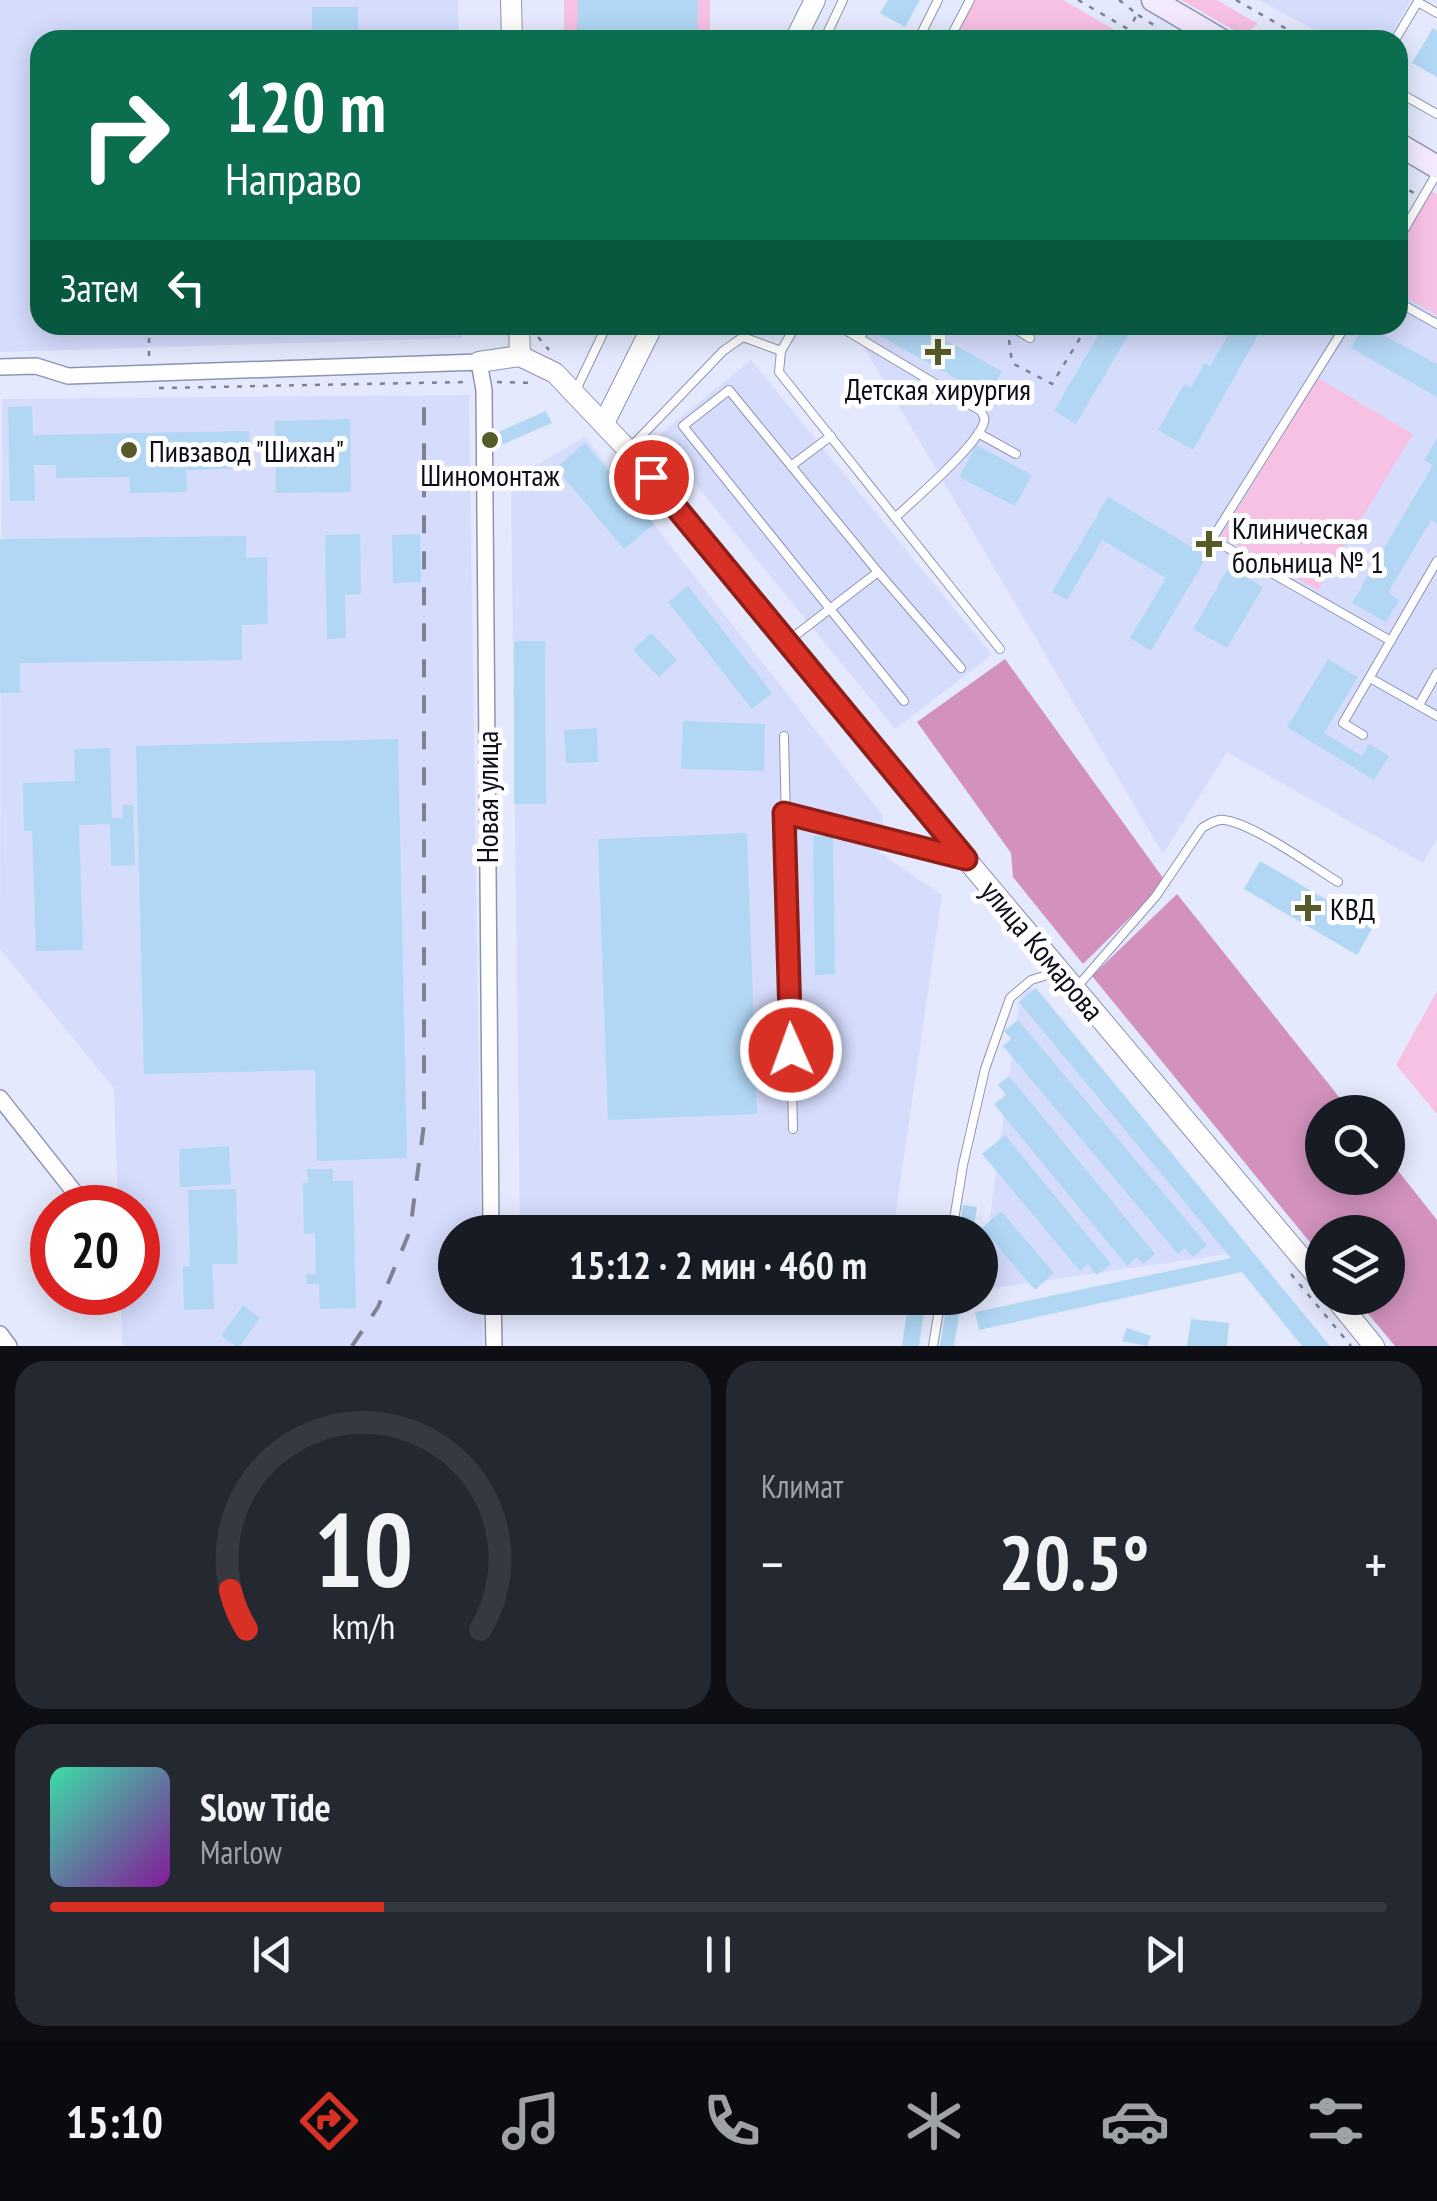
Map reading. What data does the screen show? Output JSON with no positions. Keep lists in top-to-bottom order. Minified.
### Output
{"streets":{"street":["Новая улица","улица Комарова"]},"places":{"health":["Детская хирургия","Клиническая больница № 1","КВД"],"other":["Шиномонтаж","Пивзавод \"Шихан\""]},"page":{"turn":["120 m","Направо"],"then":"Затем","limit":"20","trip":"15:12 · 2 мин · 460 m","tile":"Климат","heat":["−","20.5°","+"],"song":["Slow Tide","Marlow"],"tabs":"15:10","gauge":["10","km/h"]}}
